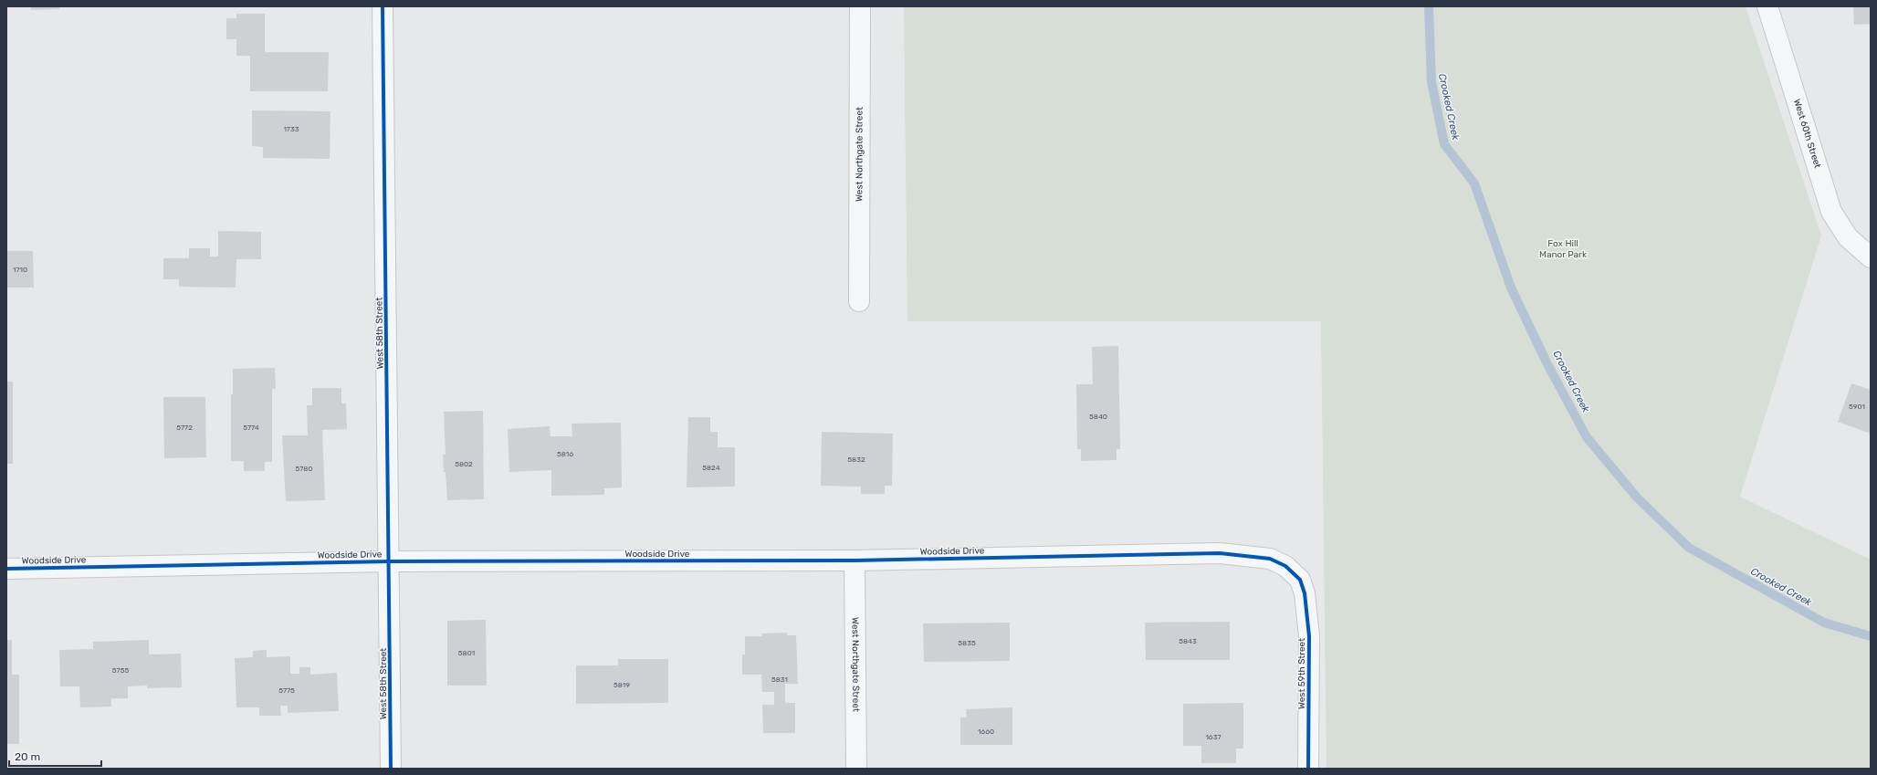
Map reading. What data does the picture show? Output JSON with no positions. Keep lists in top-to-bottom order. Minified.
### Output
{"streets":{"street":["West 60th Street","West Northgate Street","West 58th Street","Woodside Drive","West 59th Street"]},"crossings":[["West Northgate Street","Woodside Drive"],["West 58th Street","Woodside Drive"],["Woodside Drive","West 59th Street"]],"water":["Crooked Creek"],"parks":["Fox Hill Manor Park"],"house_numbers":["1733","1710","5901","5840","5772","5774","5816","5832","5802","5824","5780","5843","5835","5801","5755","5831","5819","5775","1660","1637"],"scale_bar":"20 m"}
